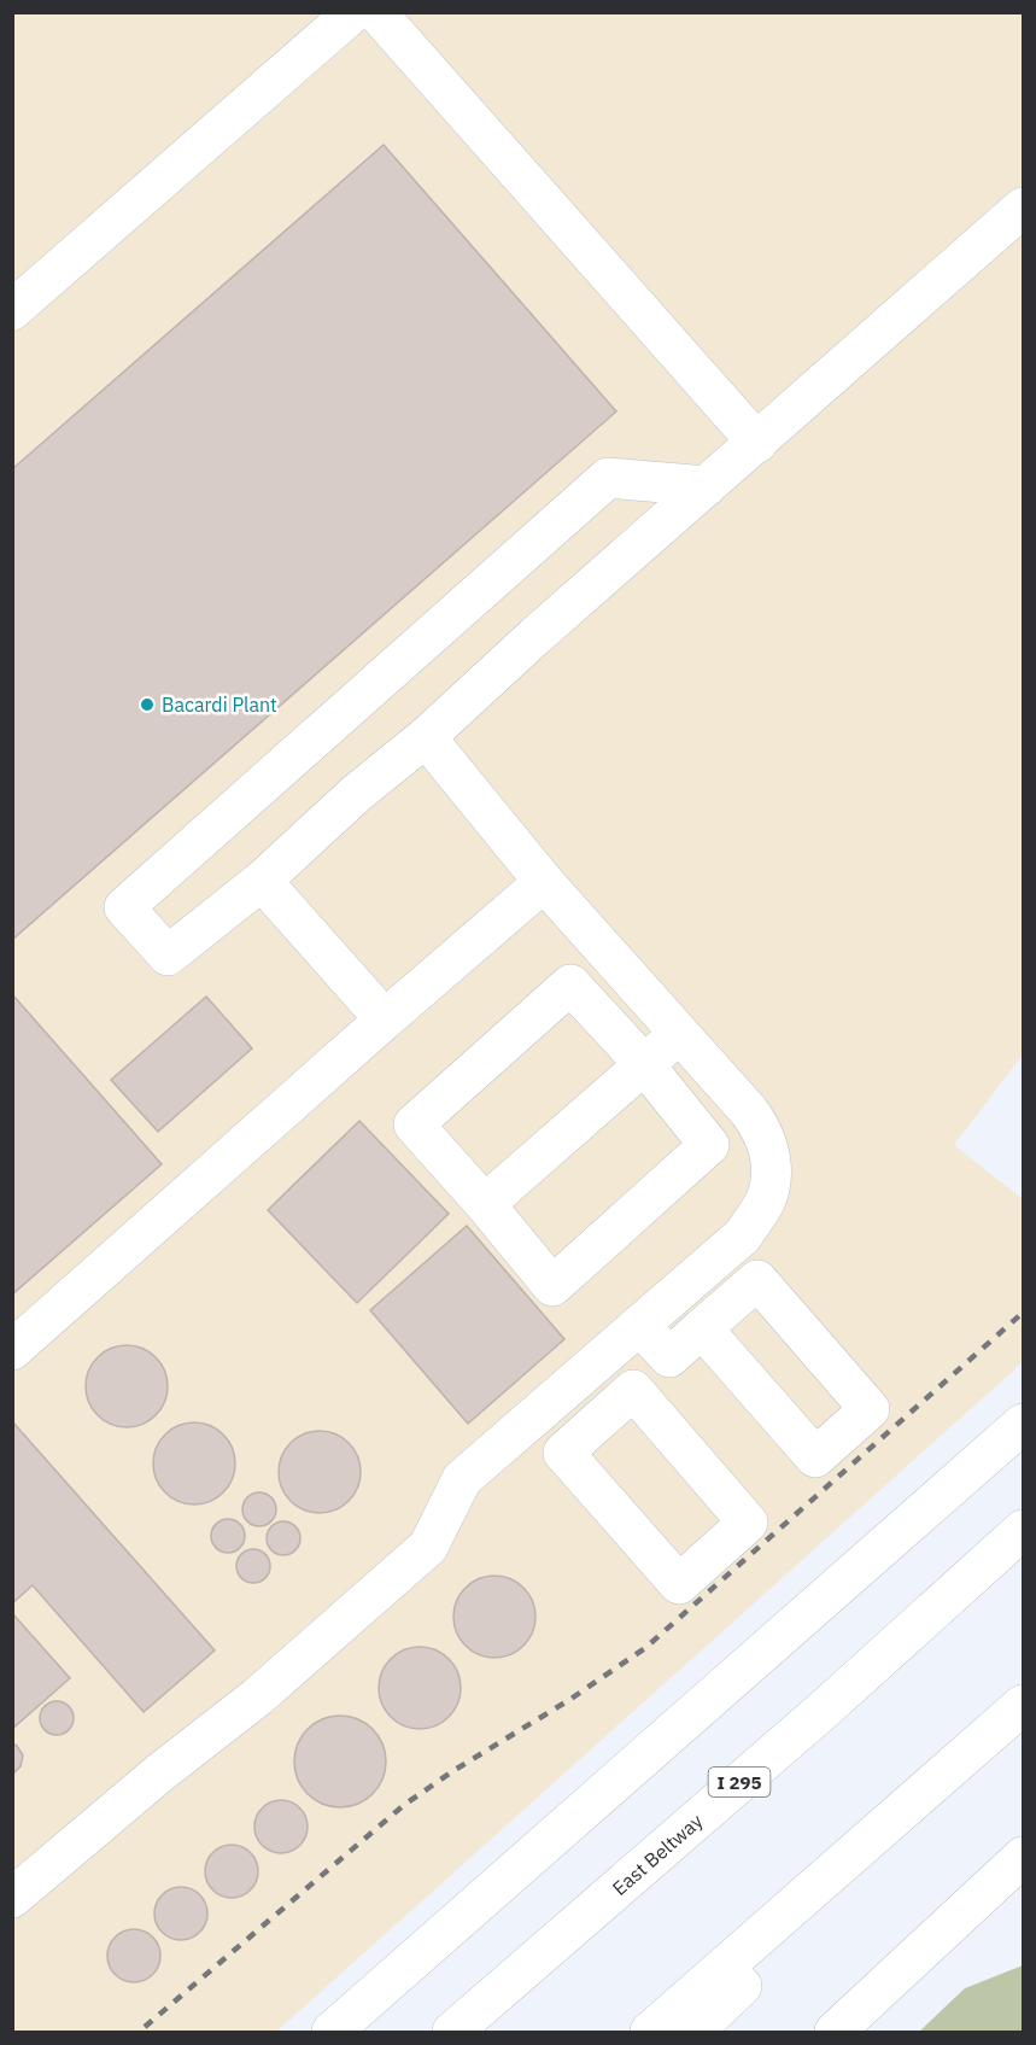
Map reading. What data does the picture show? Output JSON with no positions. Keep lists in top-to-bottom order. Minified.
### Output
{"streets":{"main road":["I 295","East Beltway"]},"places":["Bacardi Plant"]}
